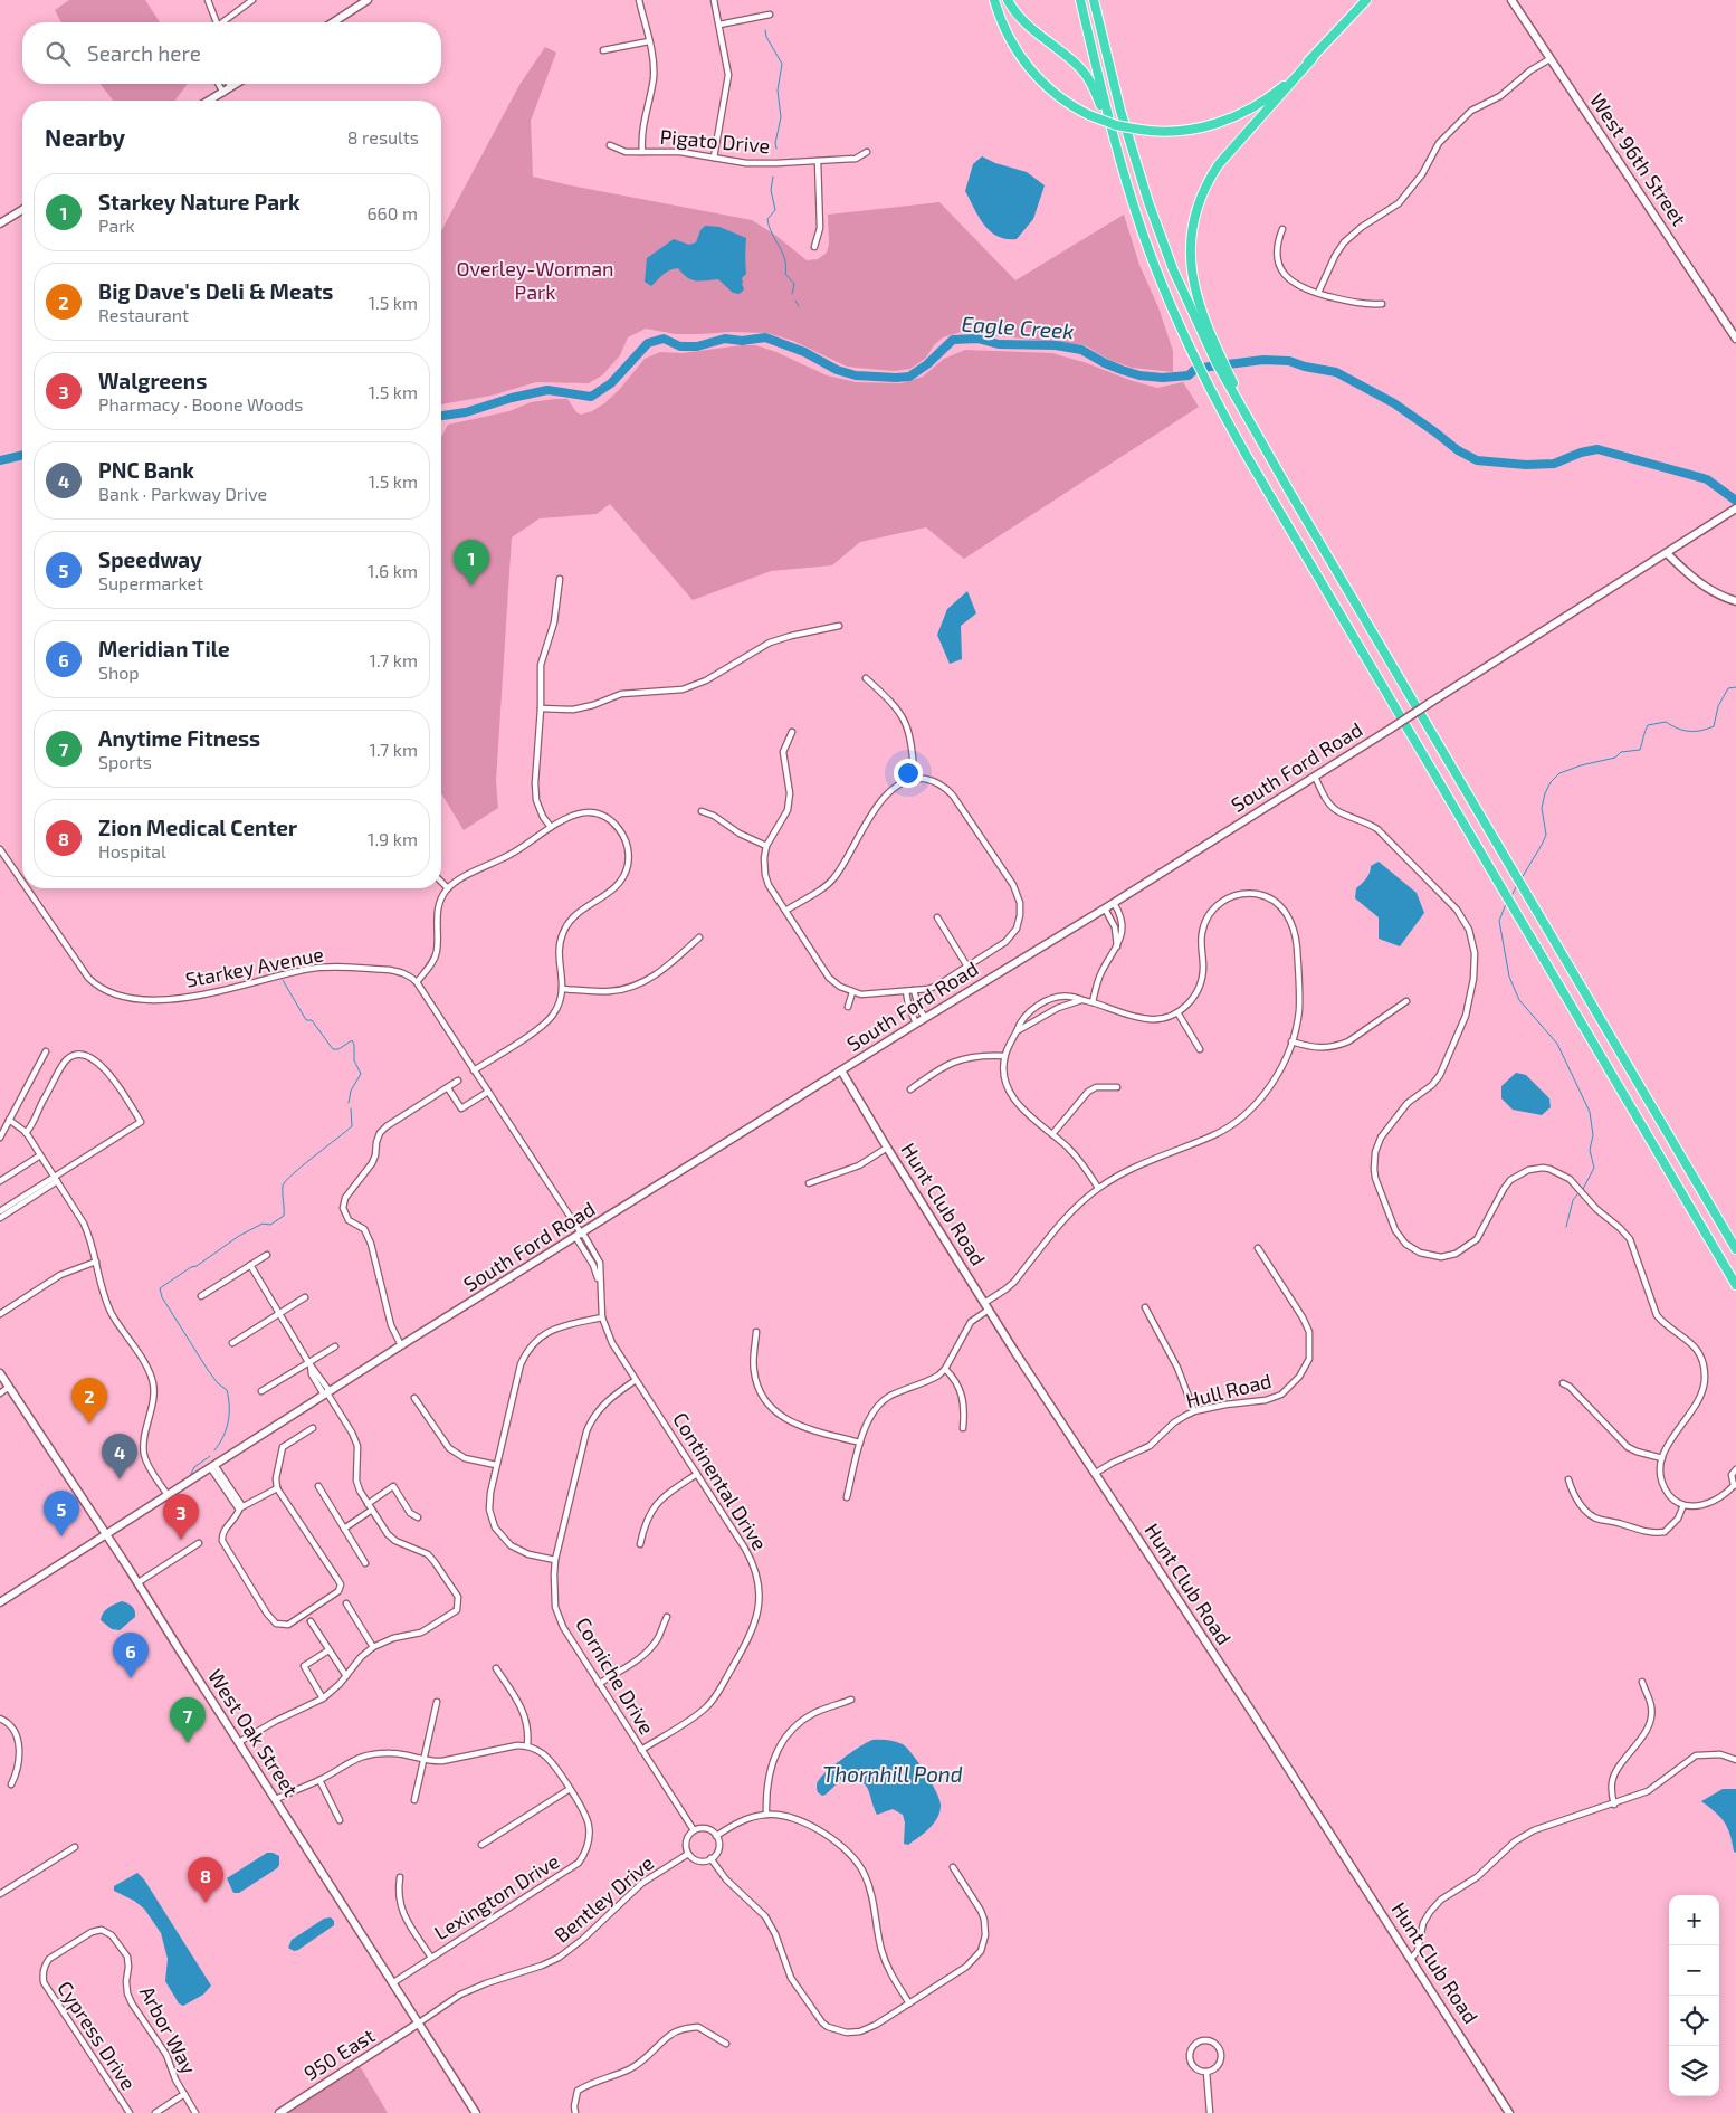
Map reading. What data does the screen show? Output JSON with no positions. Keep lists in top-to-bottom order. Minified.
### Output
{"streets":{"main road":["West 96th Street","South Ford Road","Hunt Club Road","West Oak Street","950 East"],"street":["Pigato Drive","Starkey Avenue","Hull Road","Continental Drive","Corniche Drive","Lexington Drive","Bentley Drive","Arbor Way","Cypress Drive"]},"crossings":[["South Ford Road","Hunt Club Road"],["South Ford Road","Continental Drive"],["South Ford Road","West Oak Street"],["Hunt Club Road","Hull Road"],["Continental Drive","Corniche Drive"],["Corniche Drive","Bentley Drive"],["West Oak Street","Lexington Drive"],["West Oak Street","Bentley Drive"],["West Oak Street","950 East"],["Bentley Drive","950 East"],["Arbor Way","Cypress Drive"]],"water":["Eagle Creek","Thornhill Pond"],"parks":["Overley-Worman Park"],"page":{"search":"Search here","heading":["Nearby","8 results"],"list":[{"mark":"1","name":"Starkey Nature Park","note":"Park","value":"660 m"},{"mark":"2","name":"Big Dave's Deli & Meats","note":"Restaurant","value":"1.5 km"},{"mark":"3","name":"Walgreens","note":"Pharmacy · Boone Woods","value":"1.5 km"},{"mark":"4","name":"PNC Bank","note":"Bank · Parkway Drive","value":"1.5 km"},{"mark":"5","name":"Speedway","note":"Supermarket","value":"1.6 km"},{"mark":"6","name":"Meridian Tile","note":"Shop","value":"1.7 km"},{"mark":"7","name":"Anytime Fitness","note":"Sports","value":"1.7 km"},{"mark":"8","name":"Zion Medical Center","note":"Hospital","value":"1.9 km"}],"pins":["1","2","4","5","3","6","7","8"],"map_buttons":["+","−"]}}
